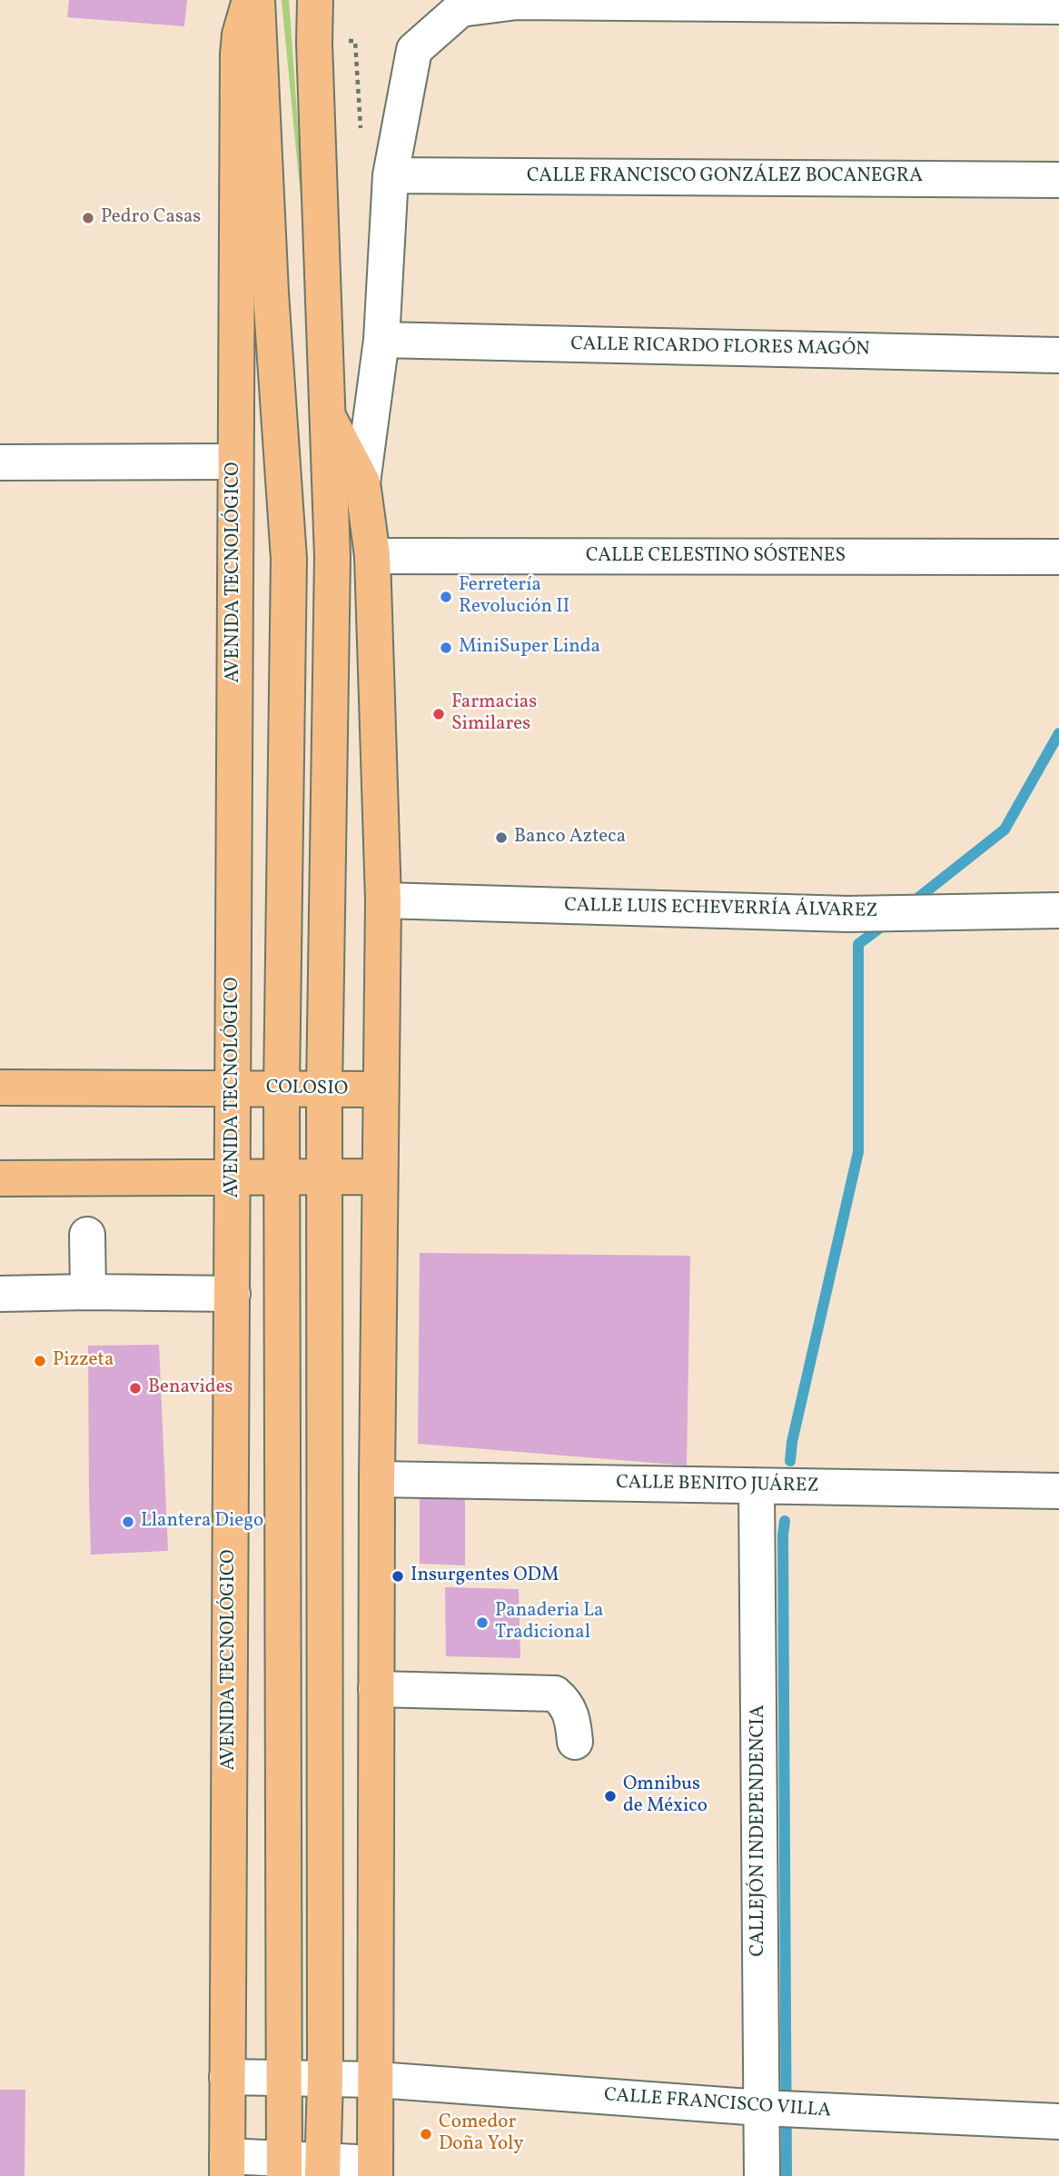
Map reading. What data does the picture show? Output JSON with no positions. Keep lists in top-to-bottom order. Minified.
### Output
{"streets":{"main road":["AVENIDA TECNOLÓGICO","COLOSIO"],"street":["CALLE FRANCISCO GONZÁLEZ BOCANEGRA","CALLE RICARDO FLORES MAGÓN","CALLE CELESTINO SÓSTENES","CALLE LUIS ECHEVERRÍA ÁLVAREZ","CALLE BENITO JUÁREZ","CALLEJÓN INDEPENDENCIA","CALLE FRANCISCO VILLA"]},"crossings":[["AVENIDA TECNOLÓGICO","COLOSIO"],["AVENIDA TECNOLÓGICO","CALLE FRANCISCO VILLA"],["CALLE BENITO JUÁREZ","CALLEJÓN INDEPENDENCIA"],["CALLEJÓN INDEPENDENCIA","CALLE FRANCISCO VILLA"]],"places":["Pedro Casas","Ferretería Revolución II","MiniSuper Linda","Farmacias Similares","Banco Azteca","Pizzeta","Benavides","Llantera Diego","Insurgentes ODM","Panaderia La Tradicional","Omnibus de México","Comedor Doña Yoly"]}
